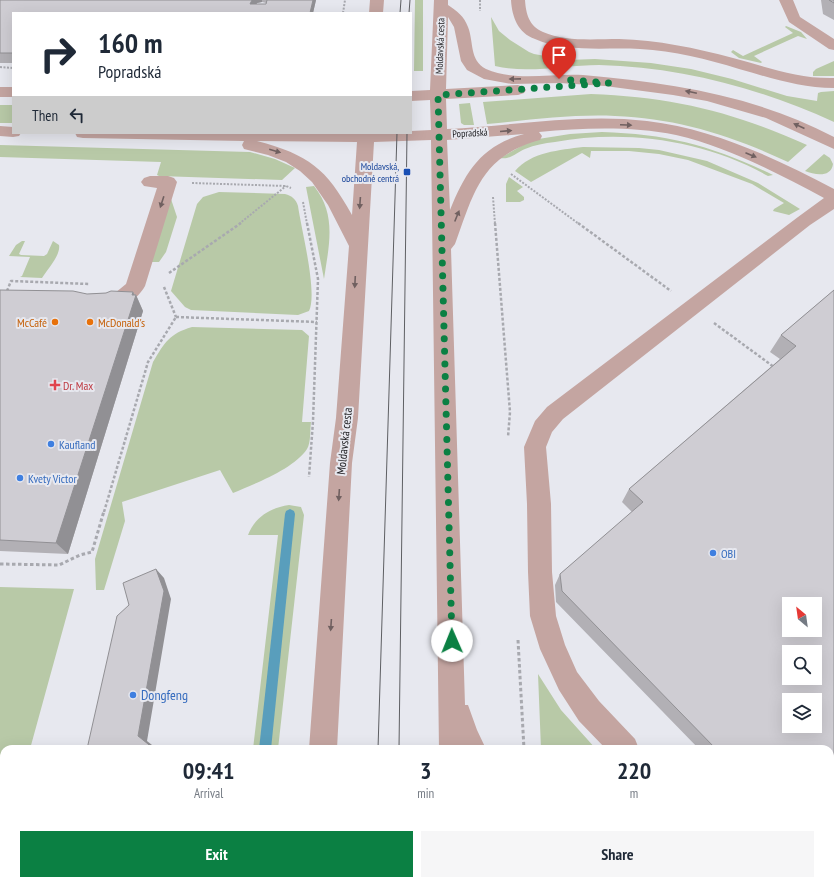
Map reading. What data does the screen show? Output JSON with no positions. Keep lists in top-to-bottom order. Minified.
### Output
{"streets":{"street":["Moldavská cesta","Popradská"]},"crossings":[["Moldavská cesta","Popradská"]],"places":{"transit":["Moldavská, obchodné centrá"],"other":["McCafé","McDonald's","Kaufland","Kvety Victor","OBI","Dongfeng"],"health":["Dr. Max"]},"north":"top left","page":{"turn":["160 m","Popradská"],"then":"Then","eta":["09:41","Arrival","3","min","220","m"],"buttons":["Exit","Share"]}}
